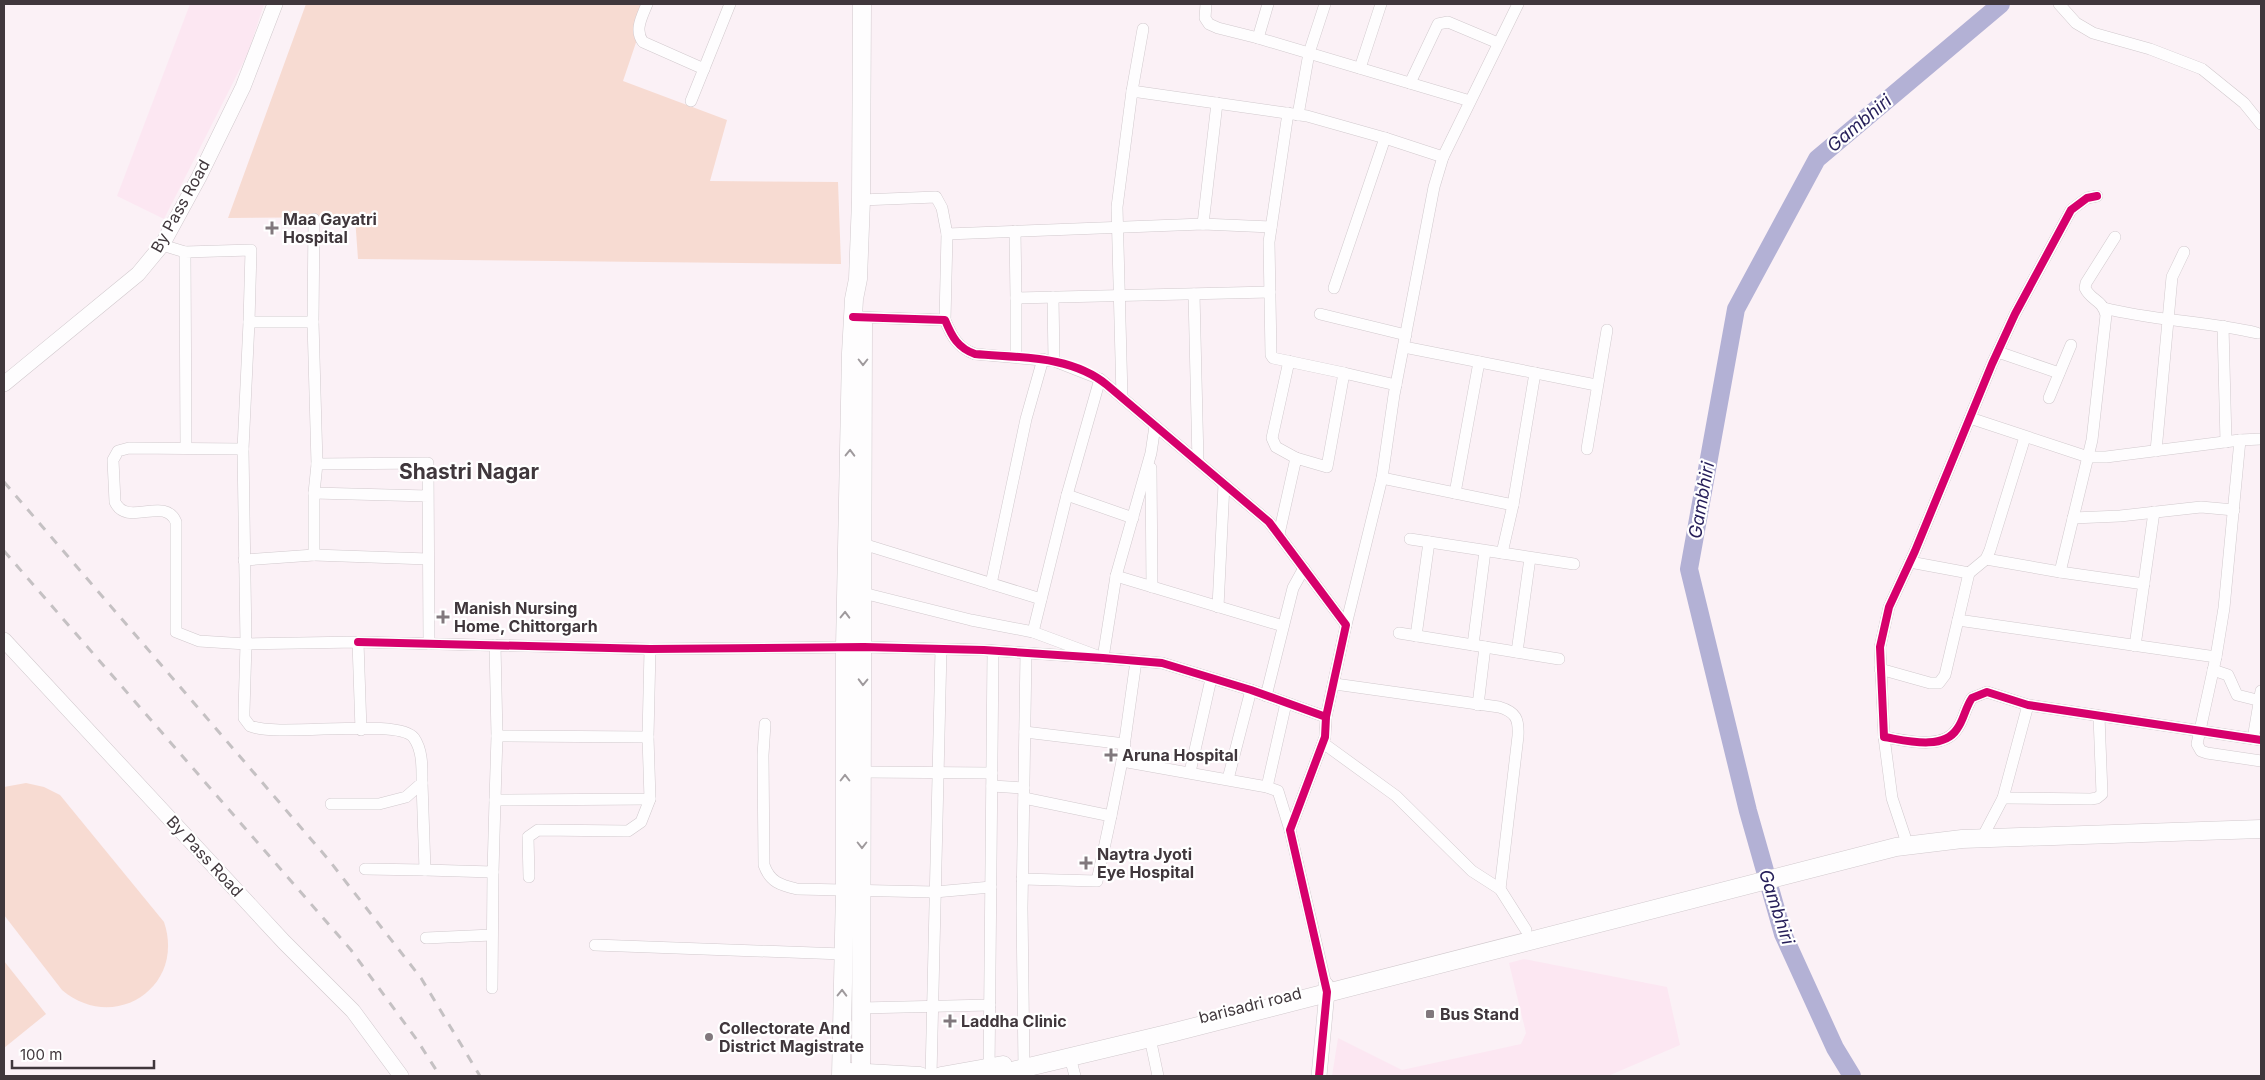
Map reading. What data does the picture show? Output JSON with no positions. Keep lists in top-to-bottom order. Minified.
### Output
{"streets":{"main road":["barisadri road"],"street":["By Pass Road"]},"districts":["Shastri Nagar"],"water":["Gambhiri"],"places":{"health":["Maa Gayatri Hospital","Manish Nursing Home, Chittorgarh","Aruna Hospital","Naytra Jyoti Eye Hospital","Laddha Clinic"],"transit":["Bus Stand"],"other":["Collectorate And District Magistrate"]},"scale_bar":"100 m"}
